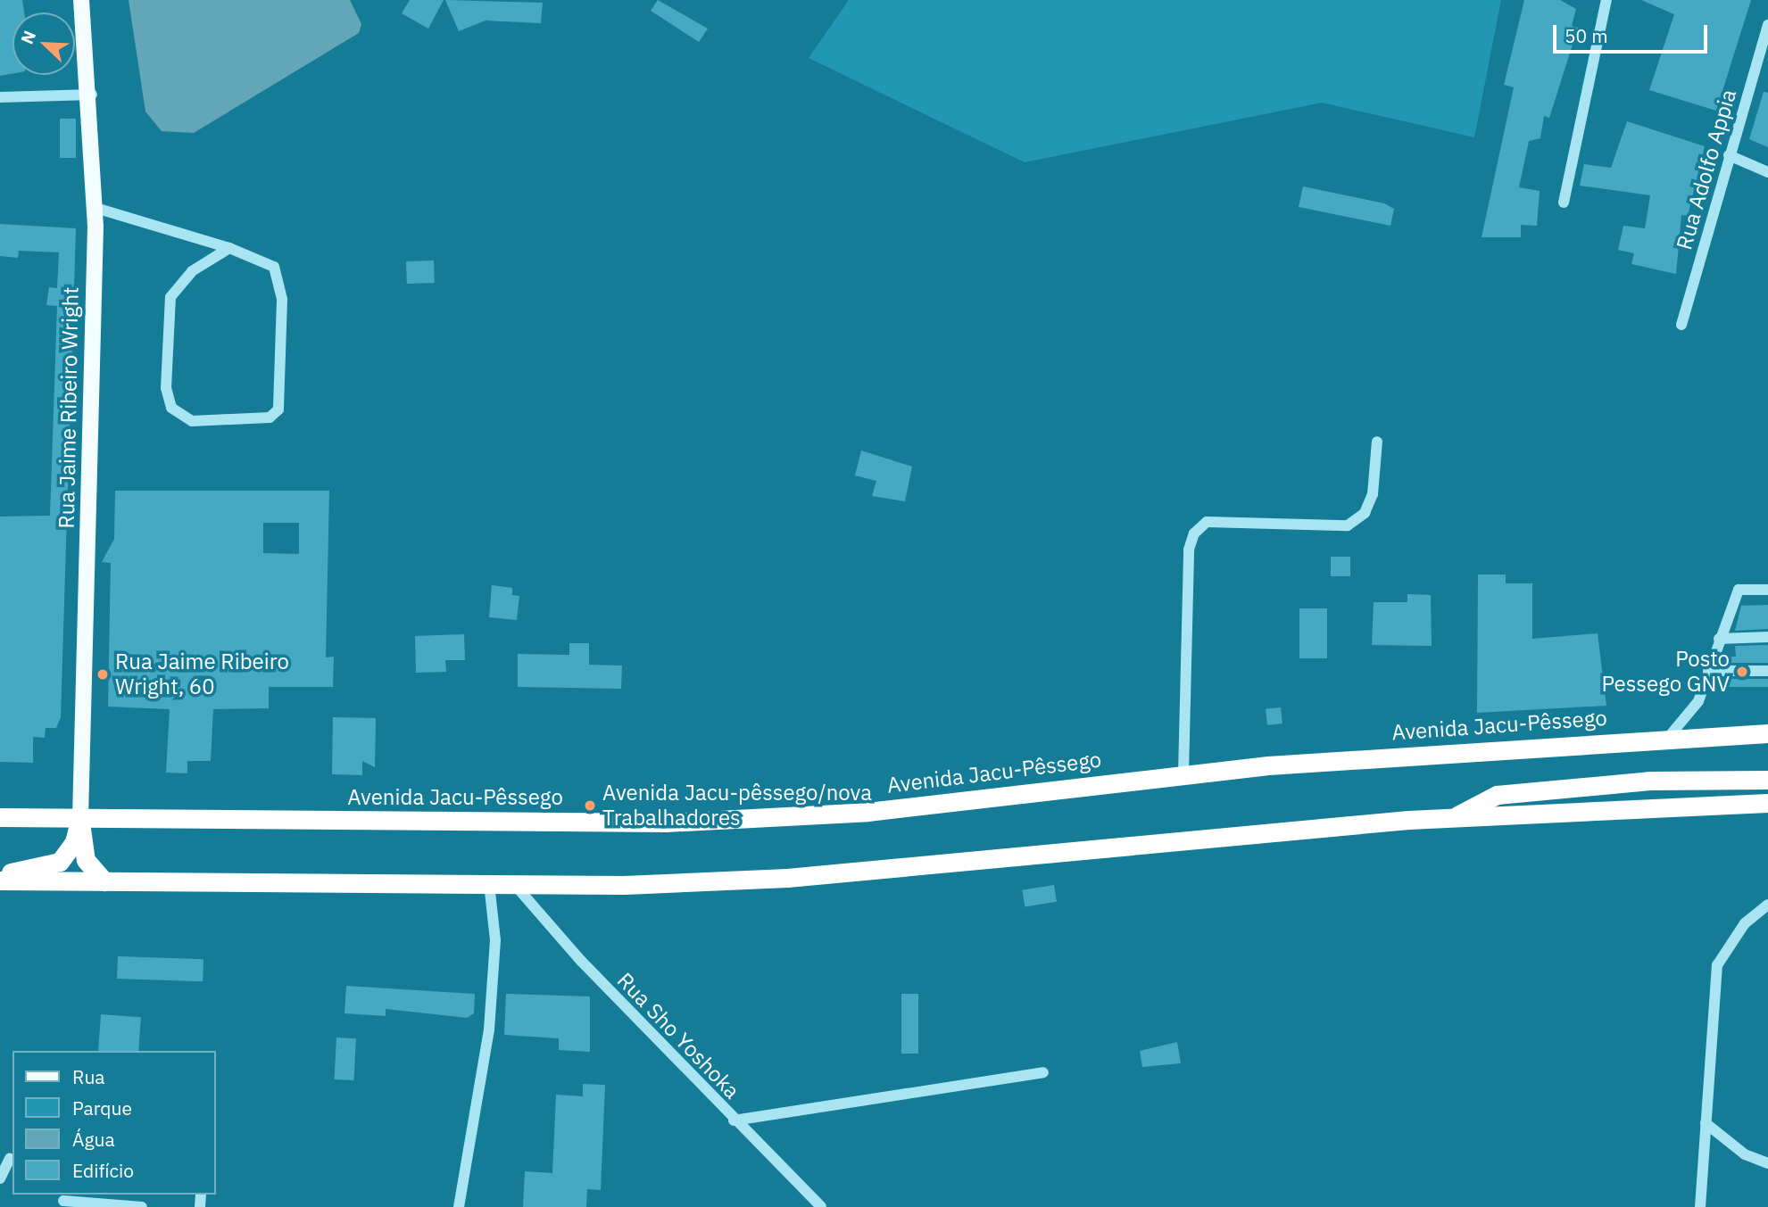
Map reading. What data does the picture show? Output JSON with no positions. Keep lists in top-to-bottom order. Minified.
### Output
{"streets":{"highway":["Avenida Jacu-Pêssego"],"main road":["Rua Jaime Ribeiro Wright"],"street":["Rua Adolfo Appia","Rua Sho Yoshoka"]},"crossings":[["Rua Jaime Ribeiro Wright","Avenida Jacu-Pêssego"]],"places":["Posto Pessego GNV","Rua Jaime Ribeiro Wright, 60","Avenida Jacu-pêssego/nova Trabalhadores"],"legend":["Rua","Parque","Água","Edifício"],"scale_bar":"50 m","north":"top left"}
